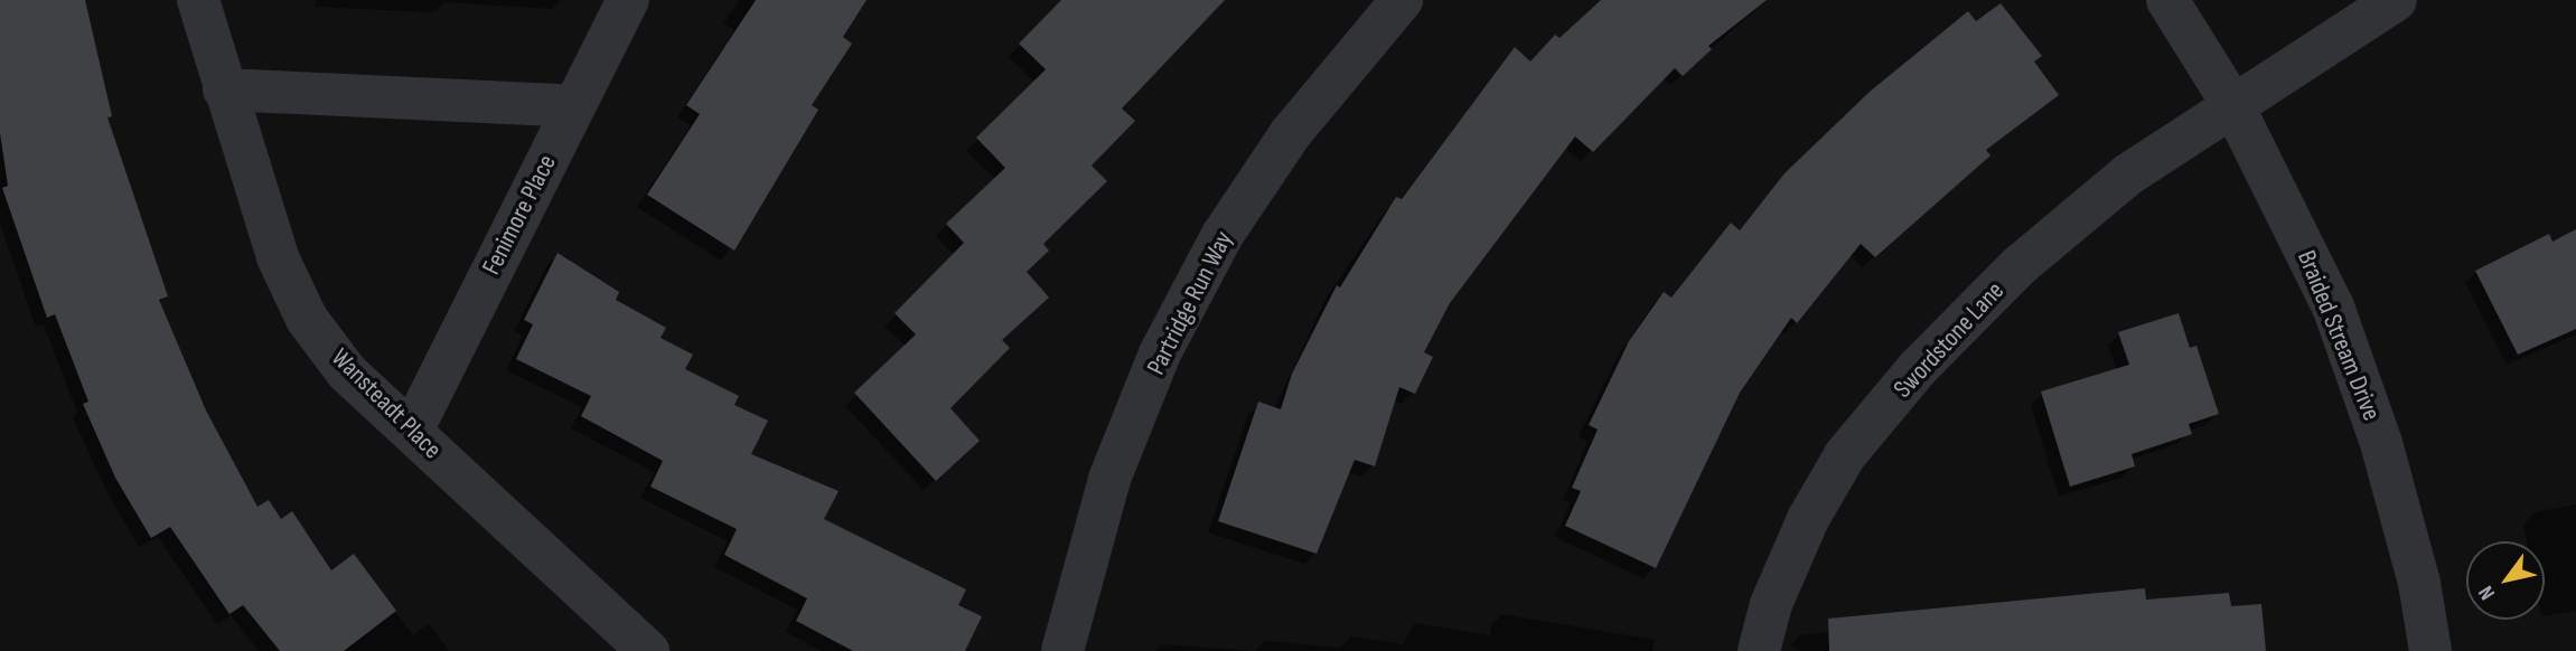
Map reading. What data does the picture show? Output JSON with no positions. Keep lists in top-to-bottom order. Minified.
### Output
{"streets":{"street":["Fenimore Place","Partridge Run Way","Braided Stream Drive","Swordstone Lane","Wansteadt Place"]},"crossings":[["Fenimore Place","Wansteadt Place"],["Braided Stream Drive","Swordstone Lane"]],"north":"bottom left"}
